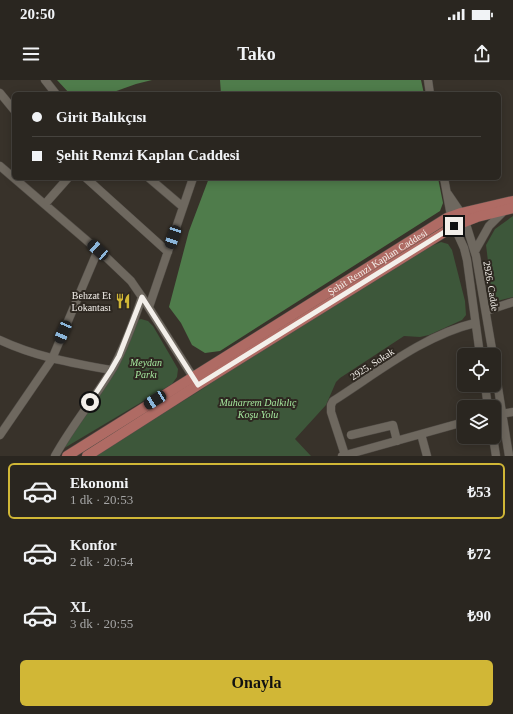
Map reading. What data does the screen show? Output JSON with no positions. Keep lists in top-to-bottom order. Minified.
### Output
{"streets":{"main road":["Şehit Remzi Kaplan Caddesi"],"street":["2926. Cadde","2925. Sokak"]},"crossings":[["Şehit Remzi Kaplan Caddesi","2926. Cadde"],["2926. Cadde","2925. Sokak"]],"parks":["Meydan Parkı","Muharrem Dalkılıç Koşu Yolu"],"places":{"restaurant":["Behzat Et Lokantası"]},"page":{"status":"20:50","header":"Tako","banner":["Girit Balıkçısı","Şehit Remzi Kaplan Caddesi"],"list":[{"name":"Ekonomi","note":"1 dk · 20:53","value":"₺53"},{"name":"Konfor","note":"2 dk · 20:54","value":"₺72"},{"name":"XL","note":"3 dk · 20:55","value":"₺90"}],"buttons":"Onayla"}}
